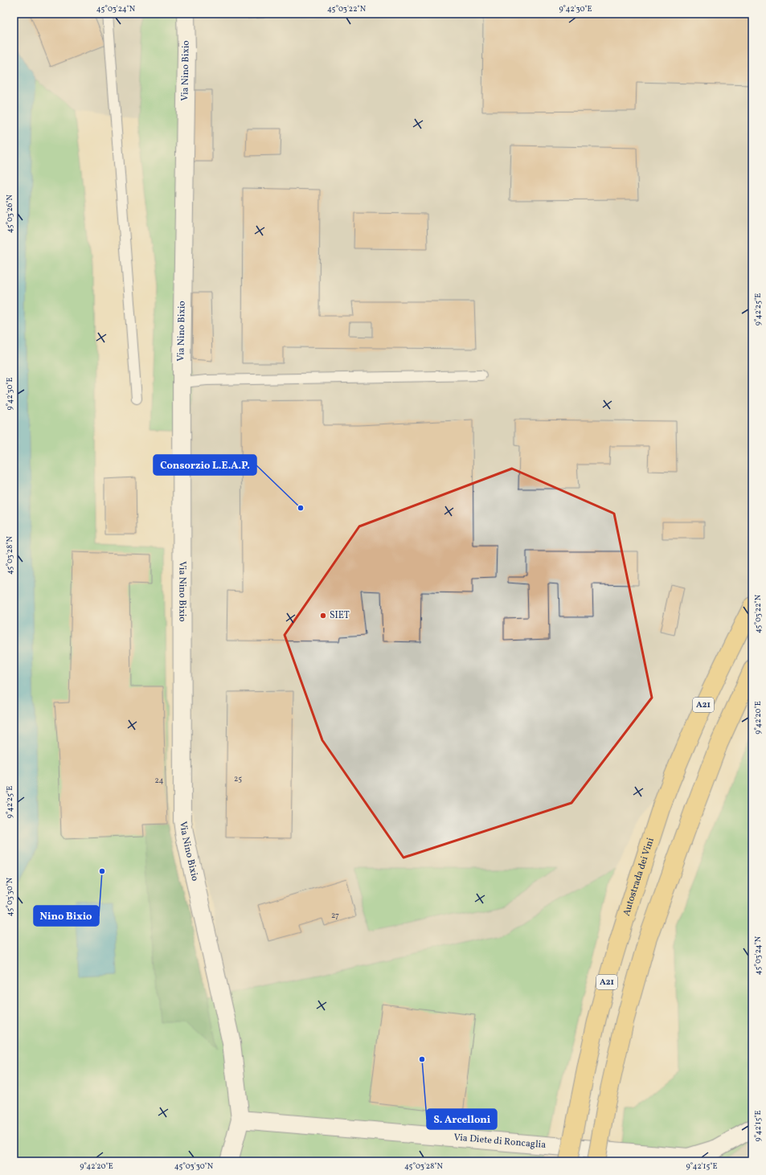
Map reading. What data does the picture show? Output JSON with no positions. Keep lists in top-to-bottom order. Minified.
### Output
{"streets":{"highway":["A21","Autostrada dei Vini"],"street":["Via Nino Bixio","Via Diete di Roncaglia"]},"crossings":[["Via Nino Bixio","Via Diete di Roncaglia"]],"places":["Consorzio L.E.A.P.","SIET","Nino Bixio","S. Arcelloni"],"house_numbers":["25","24","27"],"coordinates":["45°03'24\"N","45°03'22\"N","9°42'30\"E","45°03'26\"N","9°42'25\"E","45°03'28\"N","9°42'20\"E","45°03'30\"N","9°42'15\"E"]}
